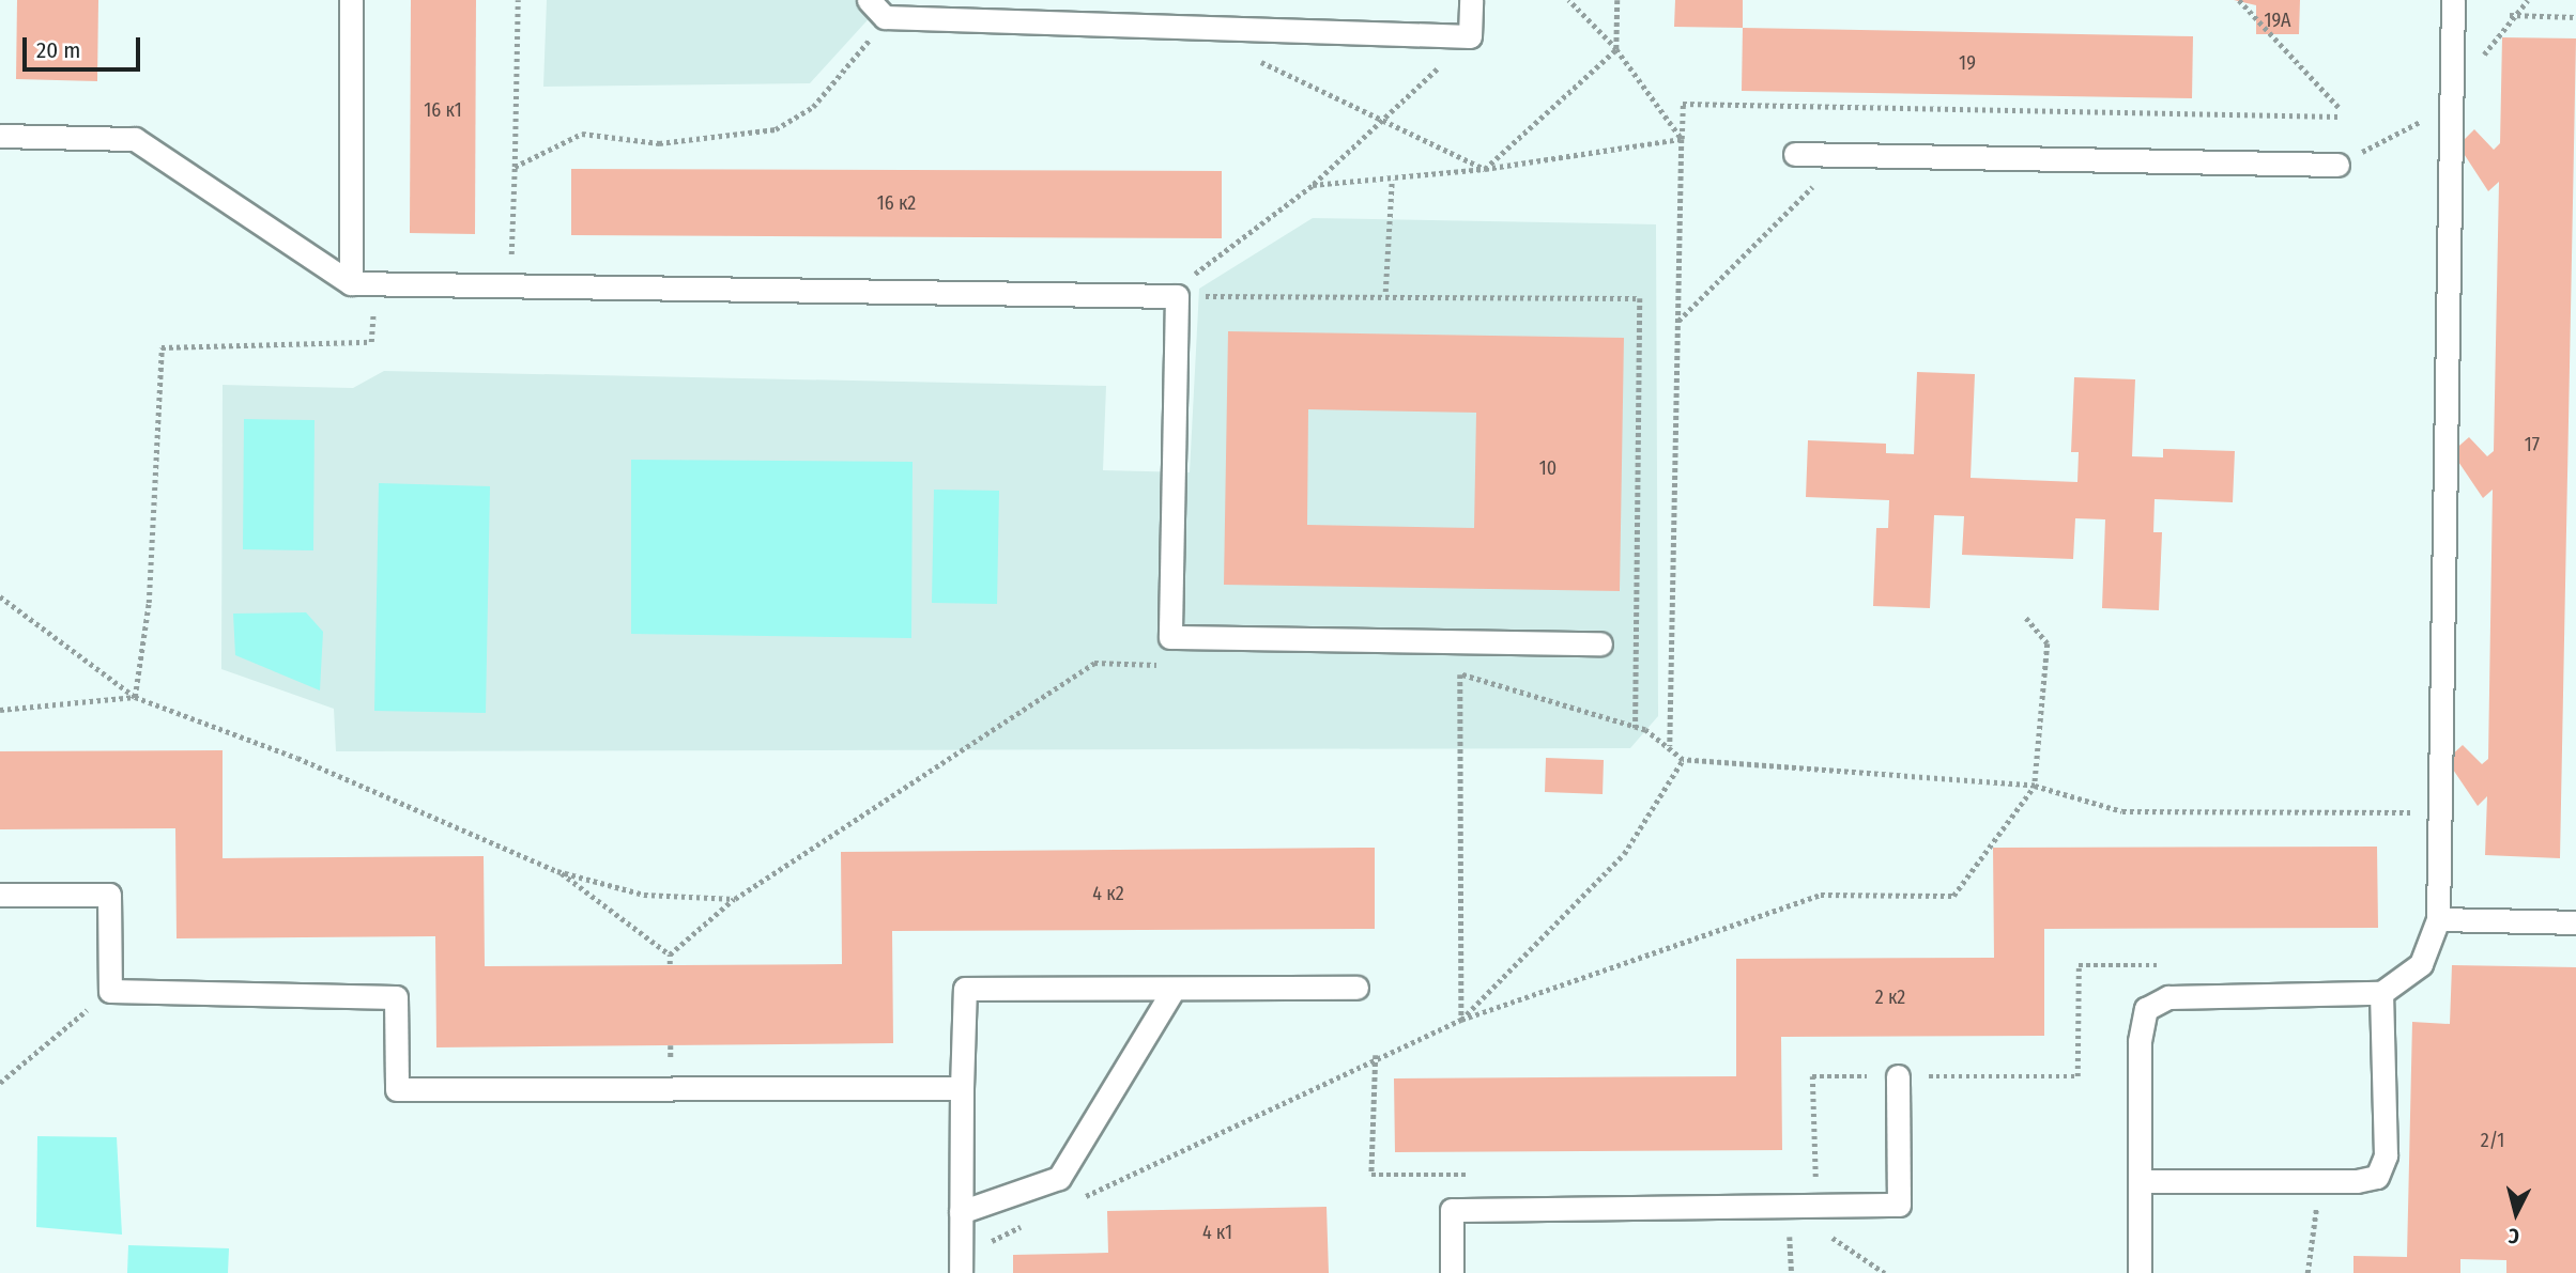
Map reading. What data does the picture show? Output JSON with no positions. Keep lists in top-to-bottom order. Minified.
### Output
{"house_numbers":["19А","19","16 к1","16 к2","17","10","4 к2","2 к2","2/1","4 к1"],"scale_bar":"20 m","north":"bottom"}
